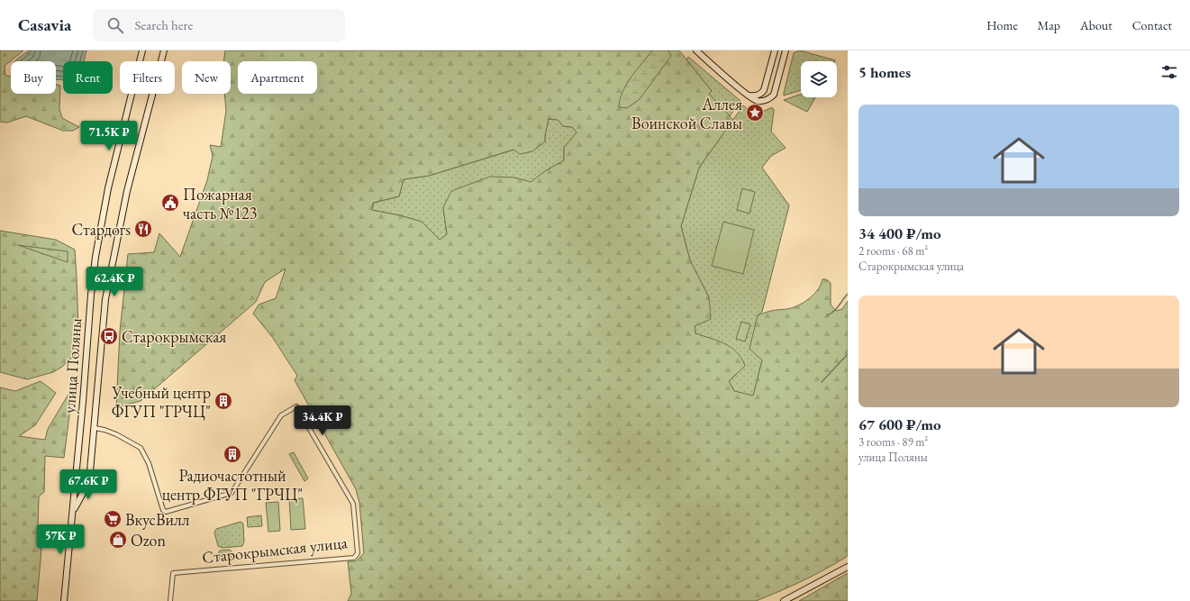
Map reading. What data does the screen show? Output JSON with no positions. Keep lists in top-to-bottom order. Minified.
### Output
{"streets":{"main road":["улица Поляны"],"street":["Старокрымская улица"]},"crossings":[["улица Поляны","Старокрымская улица"]],"places":{"place":["Аллея Воинской Славы"],"public building":["Пожарная часть №123"],"restaurant":["Стардогs"],"bus stop":["Старокрымская"],"building":["Учебный центр ФГУП \"ГРЧЦ\"","Радиочастотный центр ФГУП \"ГРЧЦ\""],"supermarket":["ВкусВилл"],"shop":["Ozon"]},"page":{"header":"Casavia","search":"Search here","nav":["Home","Map","About","Contact"],"heading":"5 homes","chip":["Buy","Rent","Filters","New","Apartment"],"list":[{"name":"34 400 ₽/mo","note":"2 rooms · 68 m² · Старокрымская улица"},{"name":"67 600 ₽/mo","note":"3 rooms · 89 m² · улица Поляны"}],"price":["71.5K ₽","62.4K ₽","34.4K ₽","67.6K ₽","57K ₽"]}}
